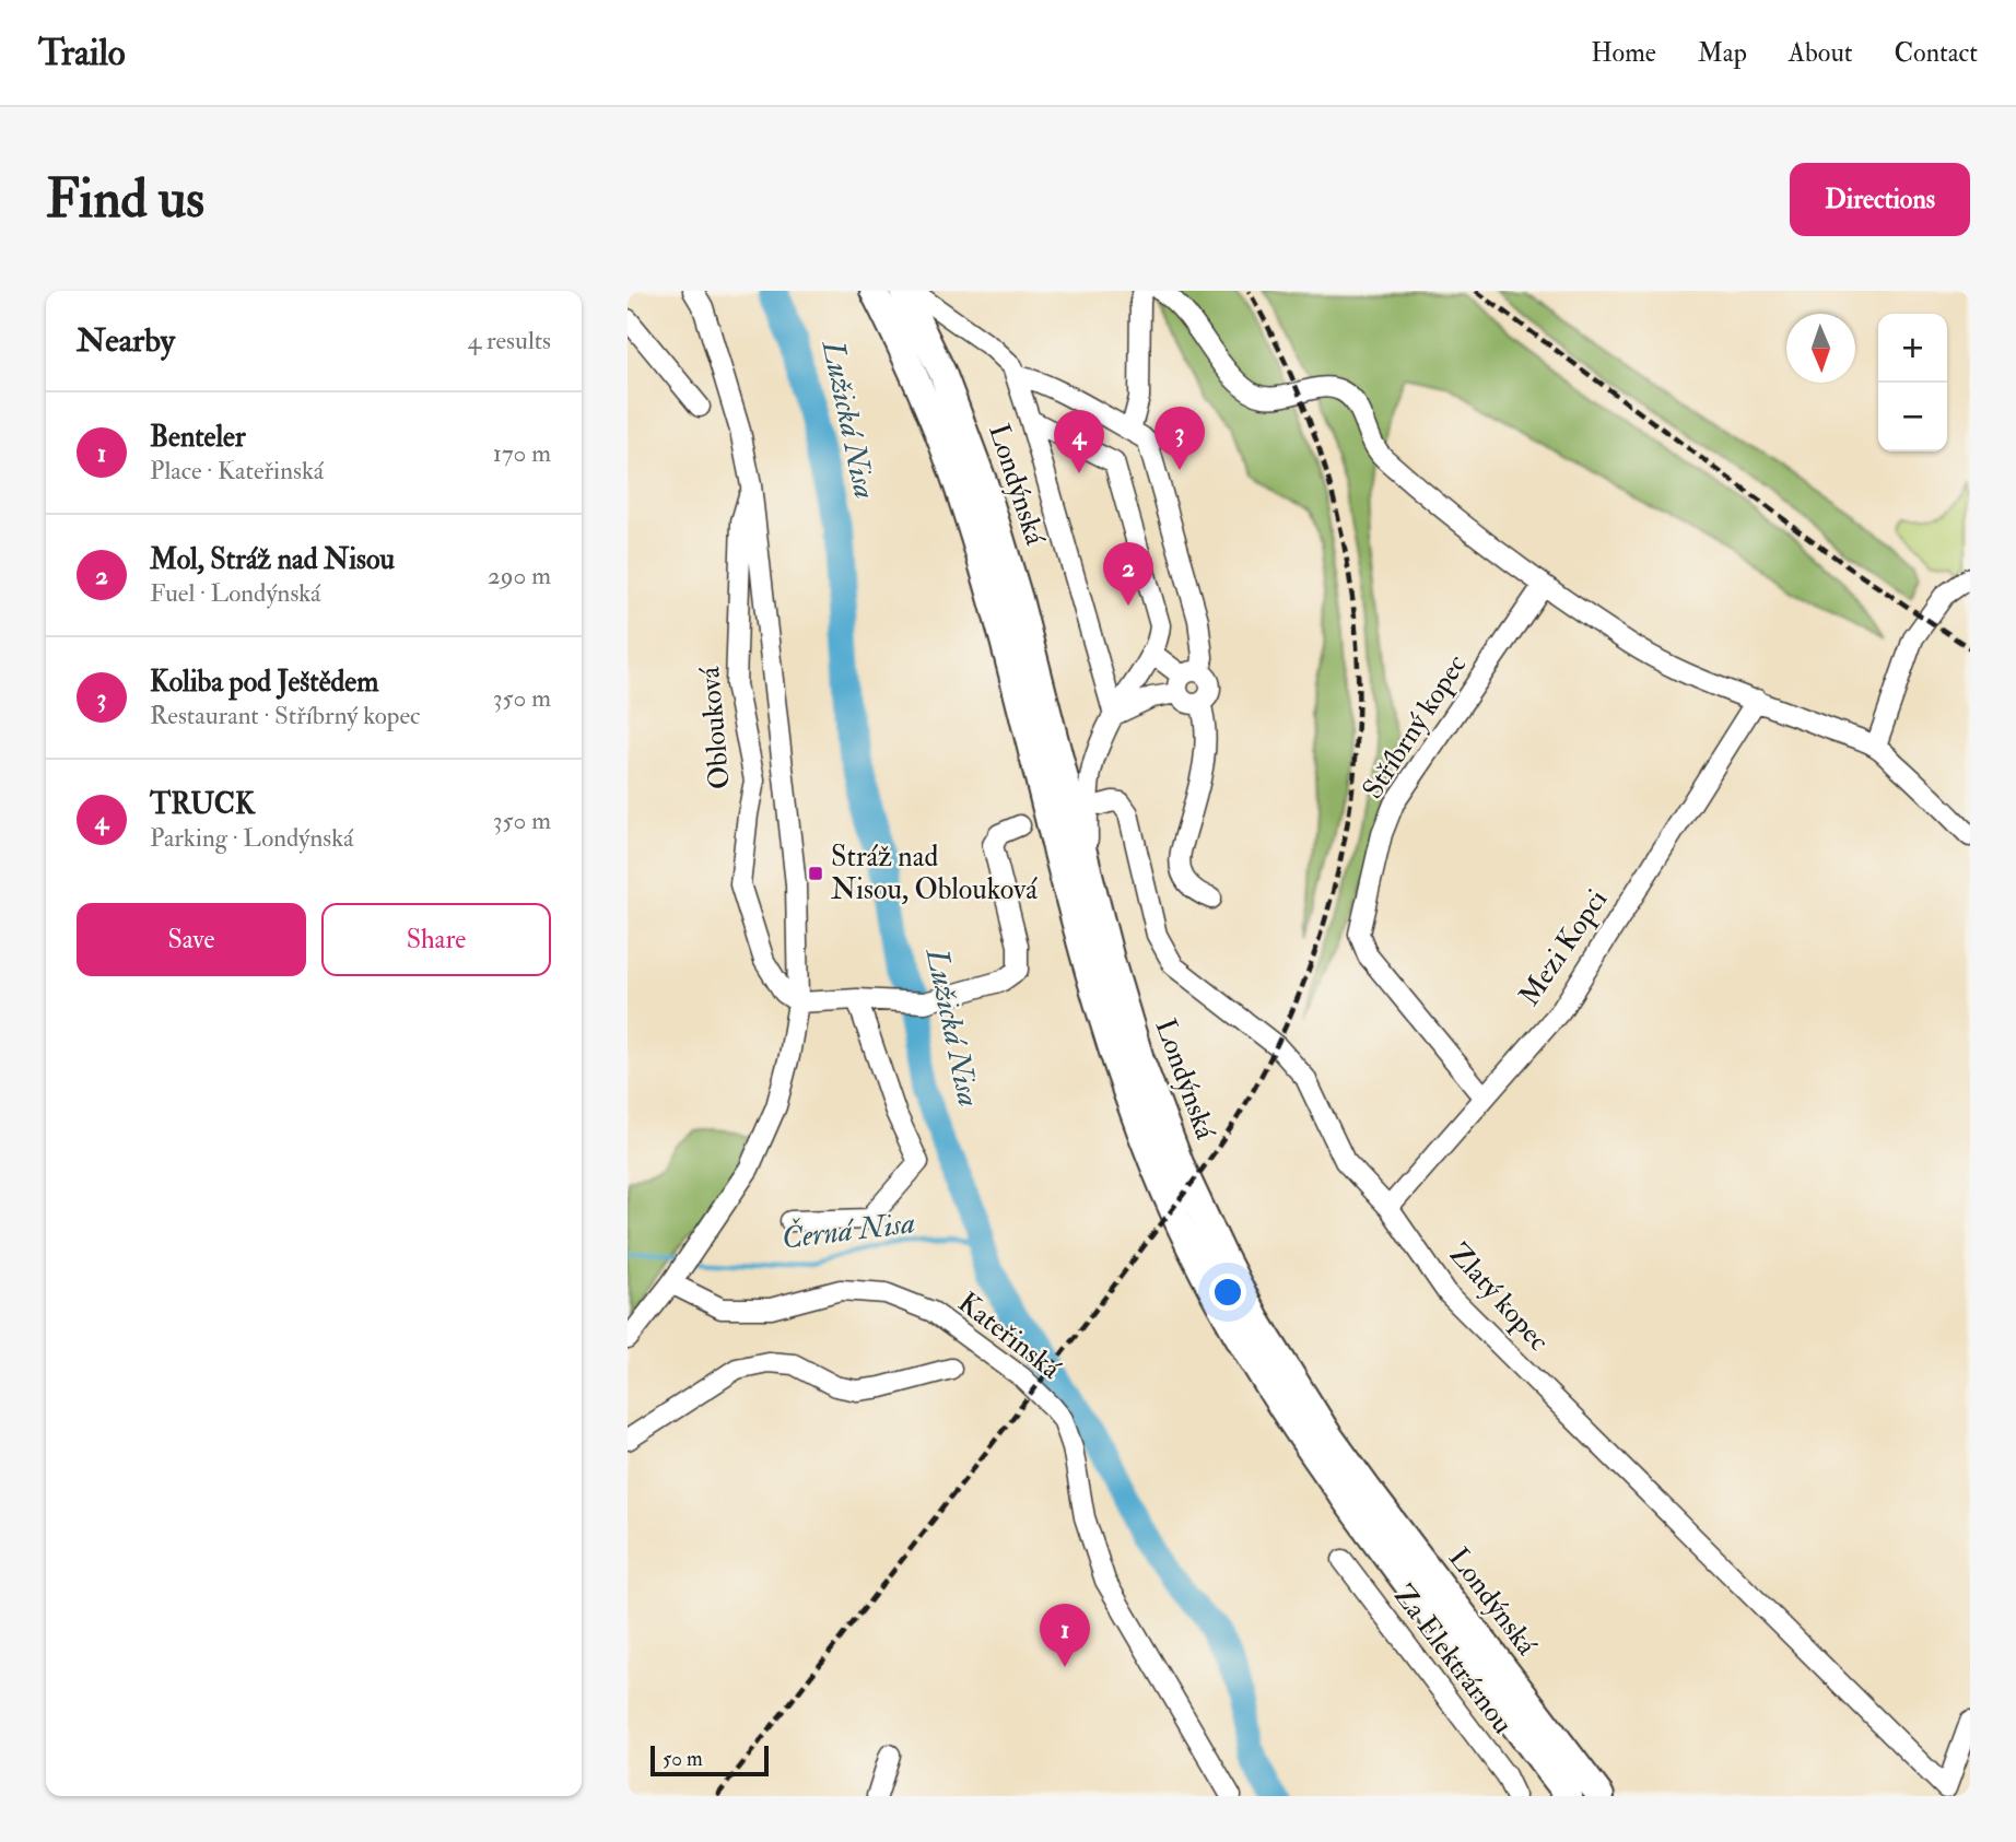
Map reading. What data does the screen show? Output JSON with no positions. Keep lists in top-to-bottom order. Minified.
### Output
{"streets":{"highway":["Londýnská"],"street":["Stříbrný kopec","Oblouková","Mezi Kopci","Zlatý kopec","Kateřinská","Za Elektrárnou"]},"crossings":[["Stříbrný kopec","Mezi Kopci"],["Mezi Kopci","Zlatý kopec"]],"water":["Lužická Nisa","Černá Nisa"],"places":{"transit":["Stráž nad Nisou, Oblouková"]},"scale_bar":"50 m","north":"bottom","page":{"header":"Trailo","nav":["Home","Map","About","Contact"],"buttons":["Directions",["Save","Share"]],"title":"Find us","heading":["Nearby","4 results"],"map_buttons":["+","−"],"list":[{"mark":"1","name":"Benteler","note":"Place · Kateřinská","value":"170 m"},{"mark":"2","name":"Mol, Stráž nad Nisou","note":"Fuel · Londýnská","value":"290 m"},{"mark":"3","name":"Koliba pod Ještědem","note":"Restaurant · Stříbrný kopec","value":"350 m"},{"mark":"4","name":"TRUCK","note":"Parking · Londýnská","value":"350 m"}],"pins":["3","4","2","1"],"scale":"50 m"}}
